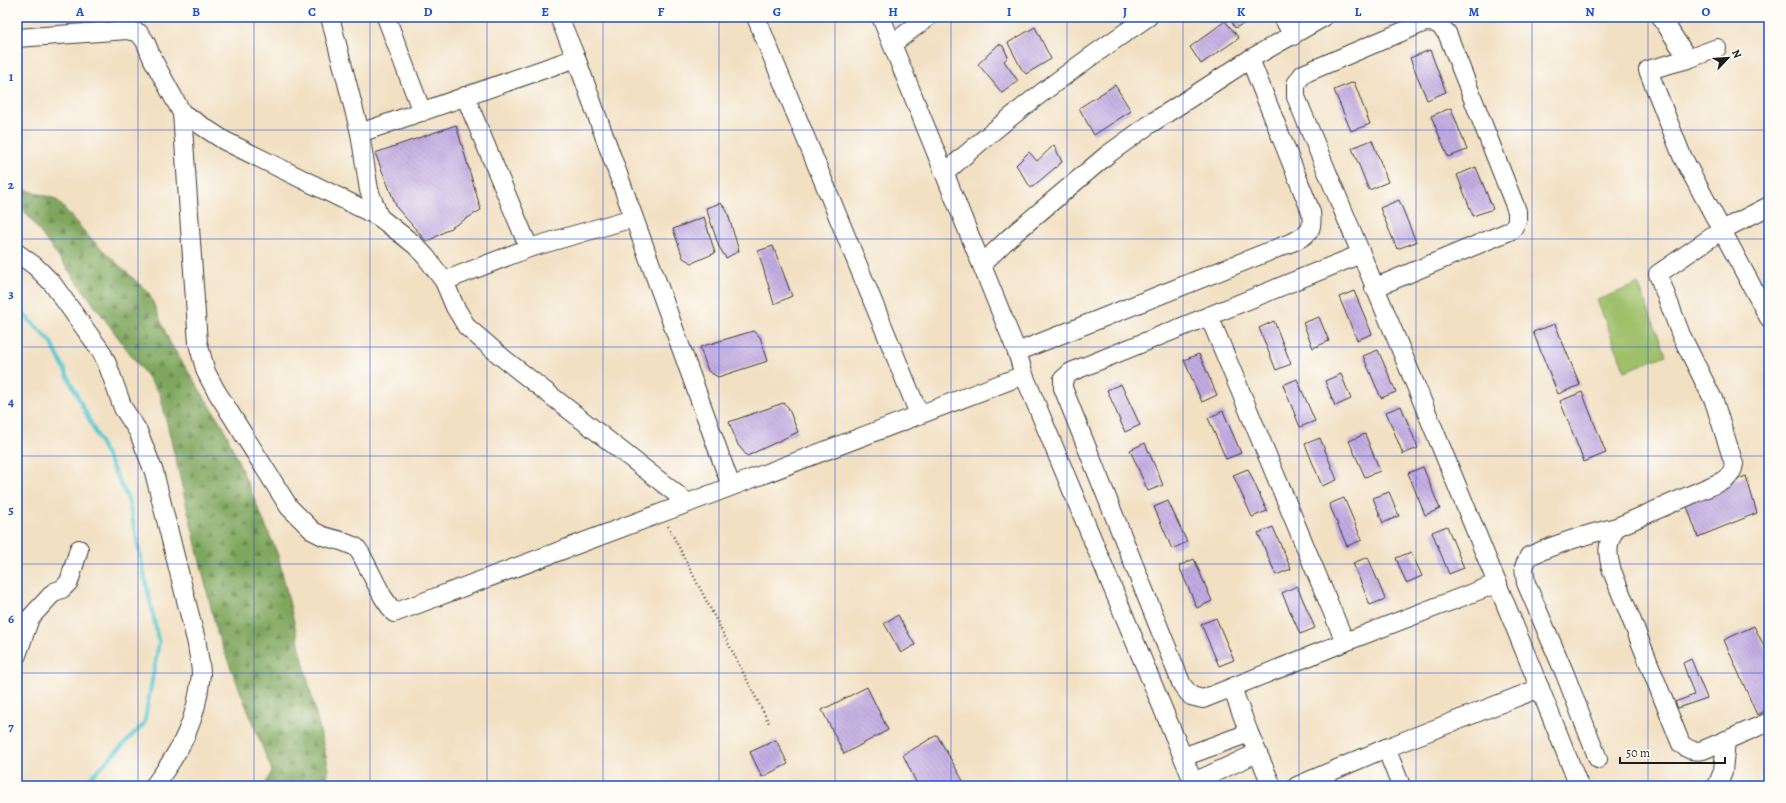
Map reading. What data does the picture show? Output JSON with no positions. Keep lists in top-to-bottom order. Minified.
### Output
{"scale_bar":"50 m","north":"top right","grid":{"columns":["A","B","C","D","E","F","G","H","I","J","K","L","M","N","O"],"rows":["1","2","3","4","5","6","7"]}}
